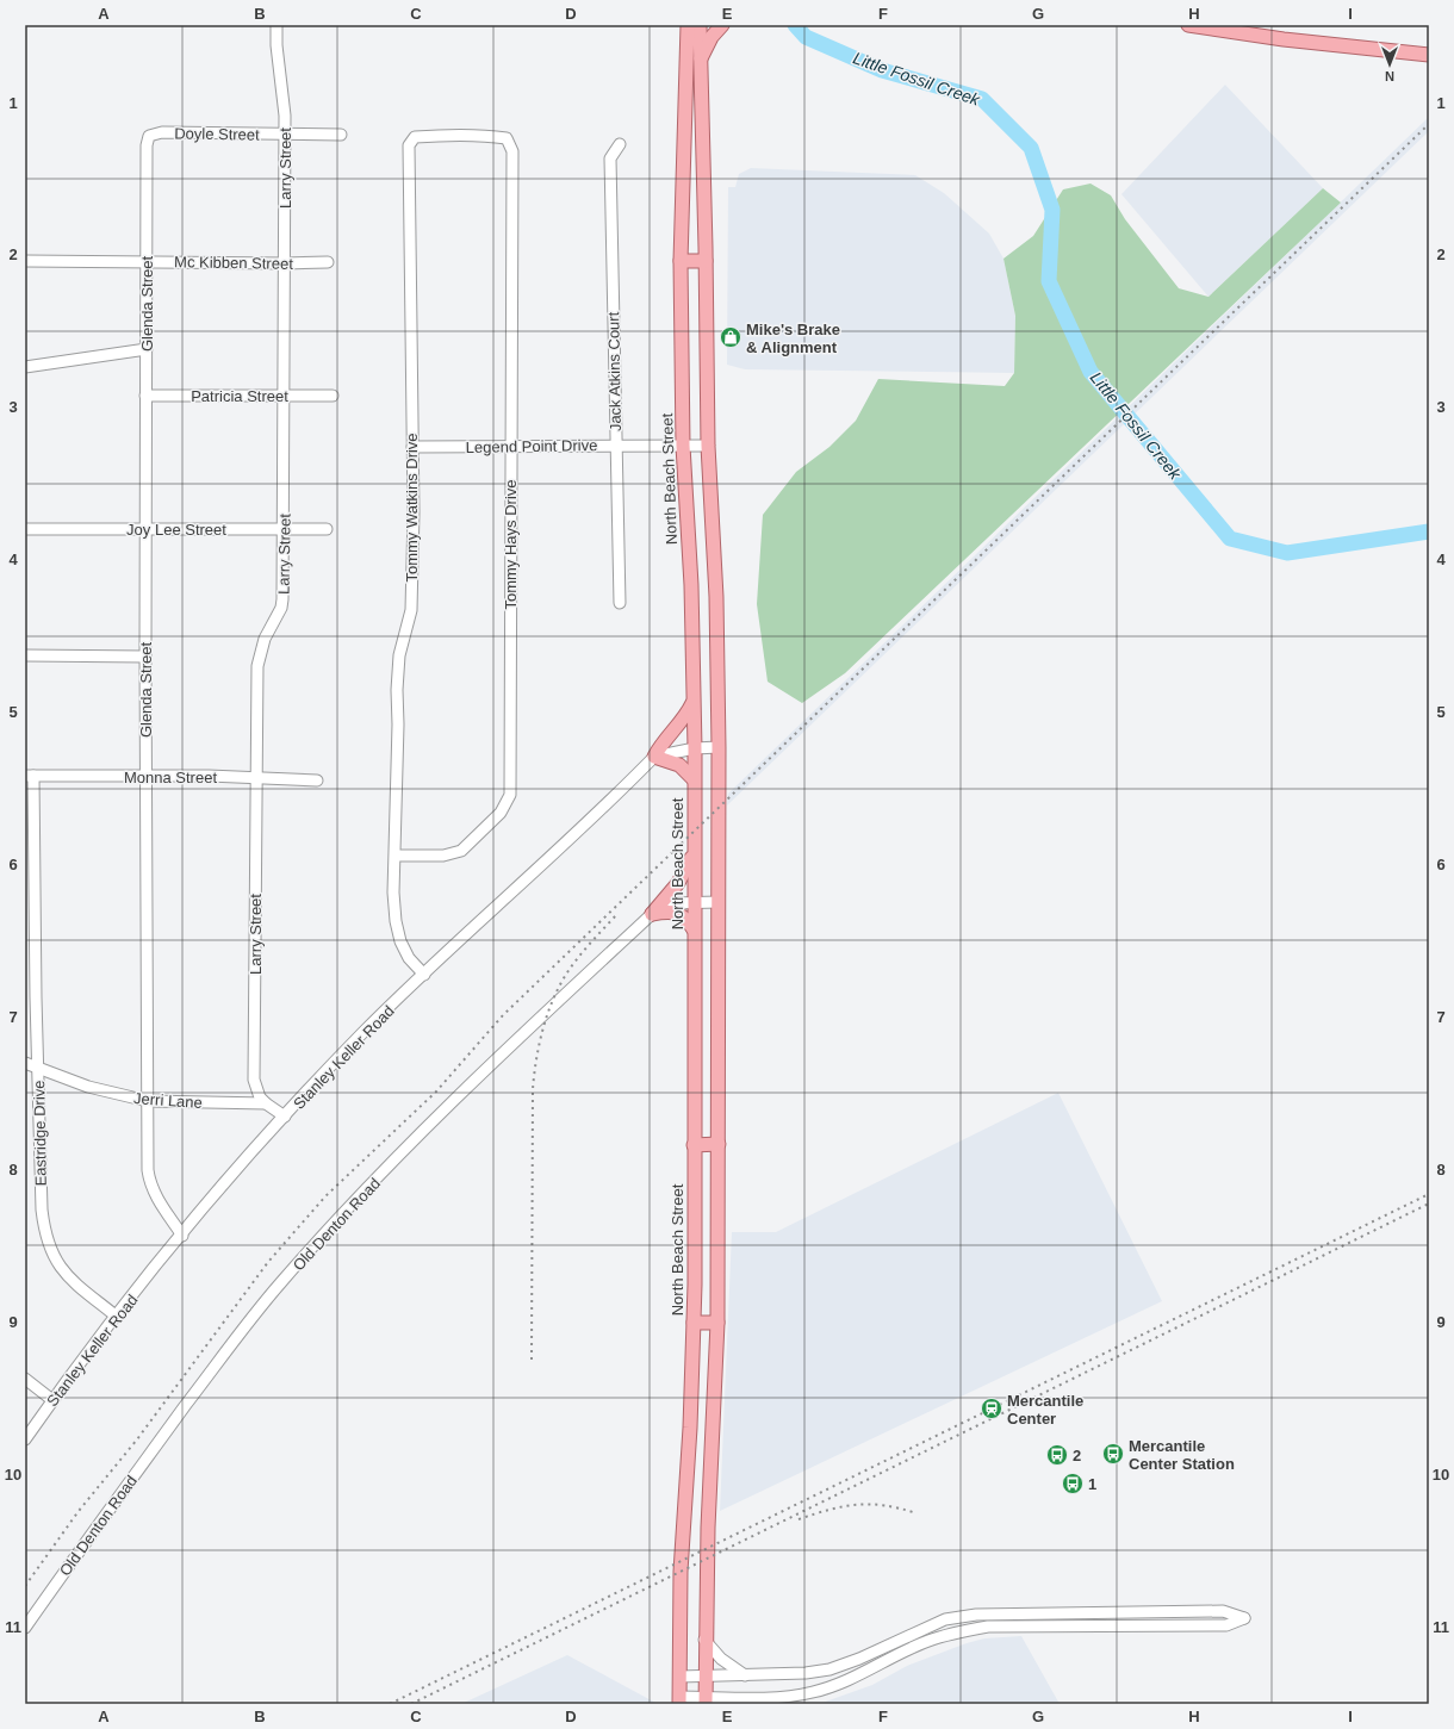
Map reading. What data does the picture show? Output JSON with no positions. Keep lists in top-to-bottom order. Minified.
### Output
{"streets":{"main road":["North Beach Street"],"street":["Doyle Street","Larry Street","Mc Kibben Street","Glenda Street","Jack Atkins Court","Patricia Street","Legend Point Drive","Tommy Watkins Drive","Joy Lee Street","Tommy Hays Drive","Monna Street","Stanley Keller Road","Jerri Lane","Eastridge Drive","Old Denton Road"]},"crossings":[["Doyle Street","Larry Street"],["Doyle Street","Glenda Street"],["Larry Street","Mc Kibben Street"],["Larry Street","Patricia Street"],["Larry Street","Joy Lee Street"],["Larry Street","Monna Street"],["Larry Street","Jerri Lane"],["Mc Kibben Street","Glenda Street"],["Glenda Street","Patricia Street"],["Glenda Street","Joy Lee Street"],["Glenda Street","Monna Street"],["Glenda Street","Stanley Keller Road"],["Glenda Street","Jerri Lane"],["Jack Atkins Court","Legend Point Drive"],["Legend Point Drive","North Beach Street"],["Legend Point Drive","Tommy Watkins Drive"],["Legend Point Drive","Tommy Hays Drive"],["North Beach Street","Old Denton Road"],["Tommy Watkins Drive","Tommy Hays Drive"],["Tommy Watkins Drive","Stanley Keller Road"],["Monna Street","Eastridge Drive"],["Stanley Keller Road","Eastridge Drive"],["Jerri Lane","Eastridge Drive"]],"water":["Little Fossil Creek"],"places":{"shop":["Mike's Brake & Alignment"],"station":["Mercantile Center"],"bus stop":["Mercantile Center Station","2","1"]},"north":"bottom","grid":{"columns":["A","B","C","D","E","F","G","H","I"],"rows":["1","2","3","4","5","6","7","8","9","10","11"]}}
